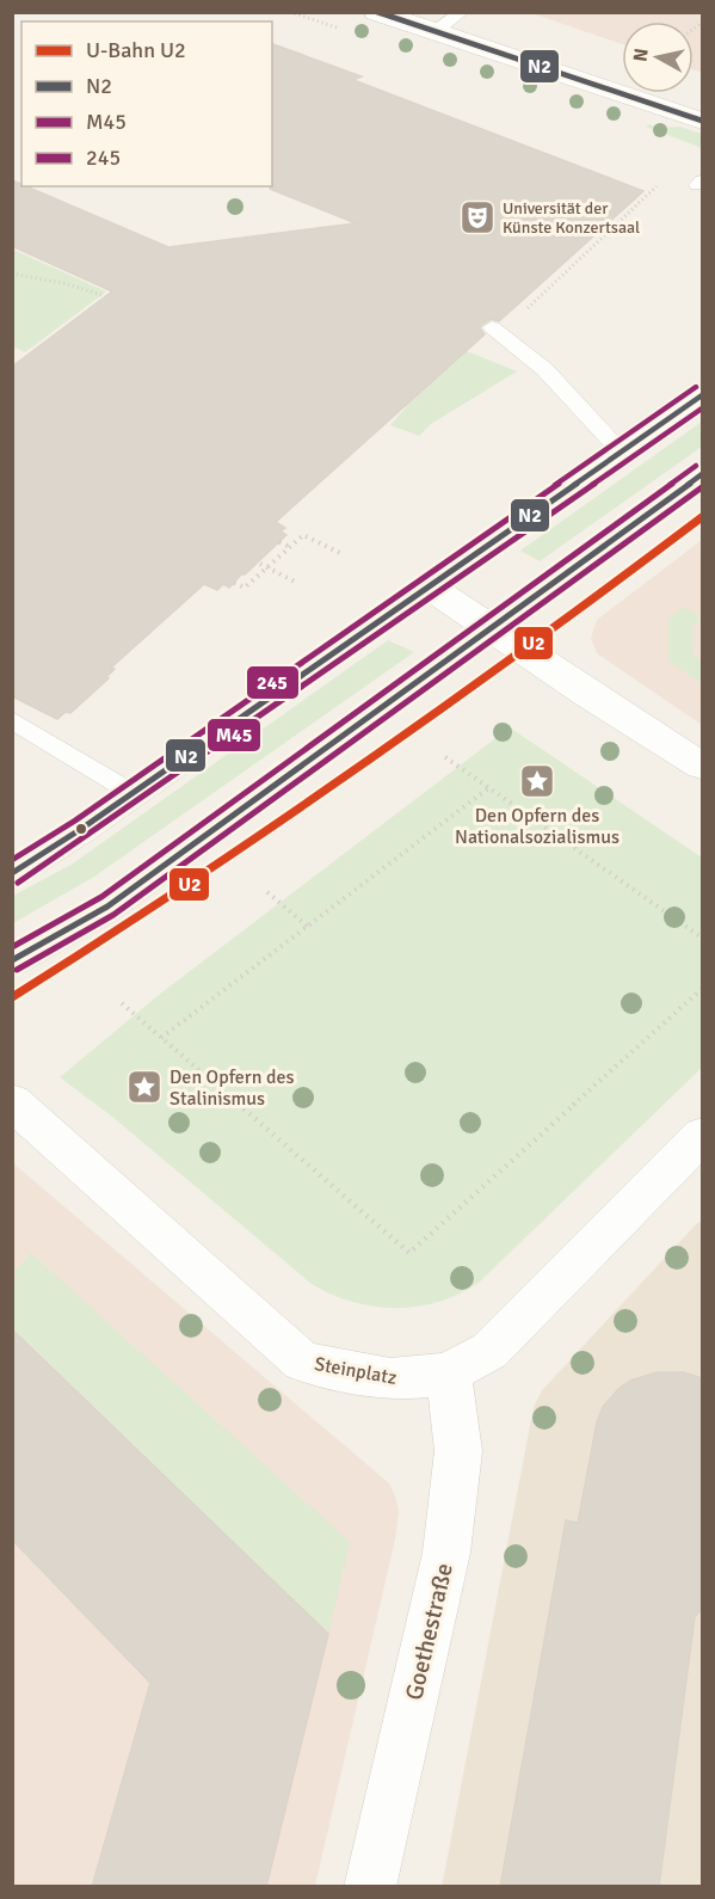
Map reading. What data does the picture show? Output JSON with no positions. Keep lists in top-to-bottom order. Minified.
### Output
{"streets":{"street":["Steinplatz","Goethestraße"]},"crossings":[["Steinplatz","Goethestraße"]],"places":{"theatre":["Universität der Künste Konzertsaal"],"place":["Den Opfern des Nationalsozialismus","Den Opfern des Stalinismus"]},"lines":["transit line N2","transit line 245","transit line M45","metro line U2"],"legend":["U-Bahn U2","N2","M45","245"],"north":"left"}
